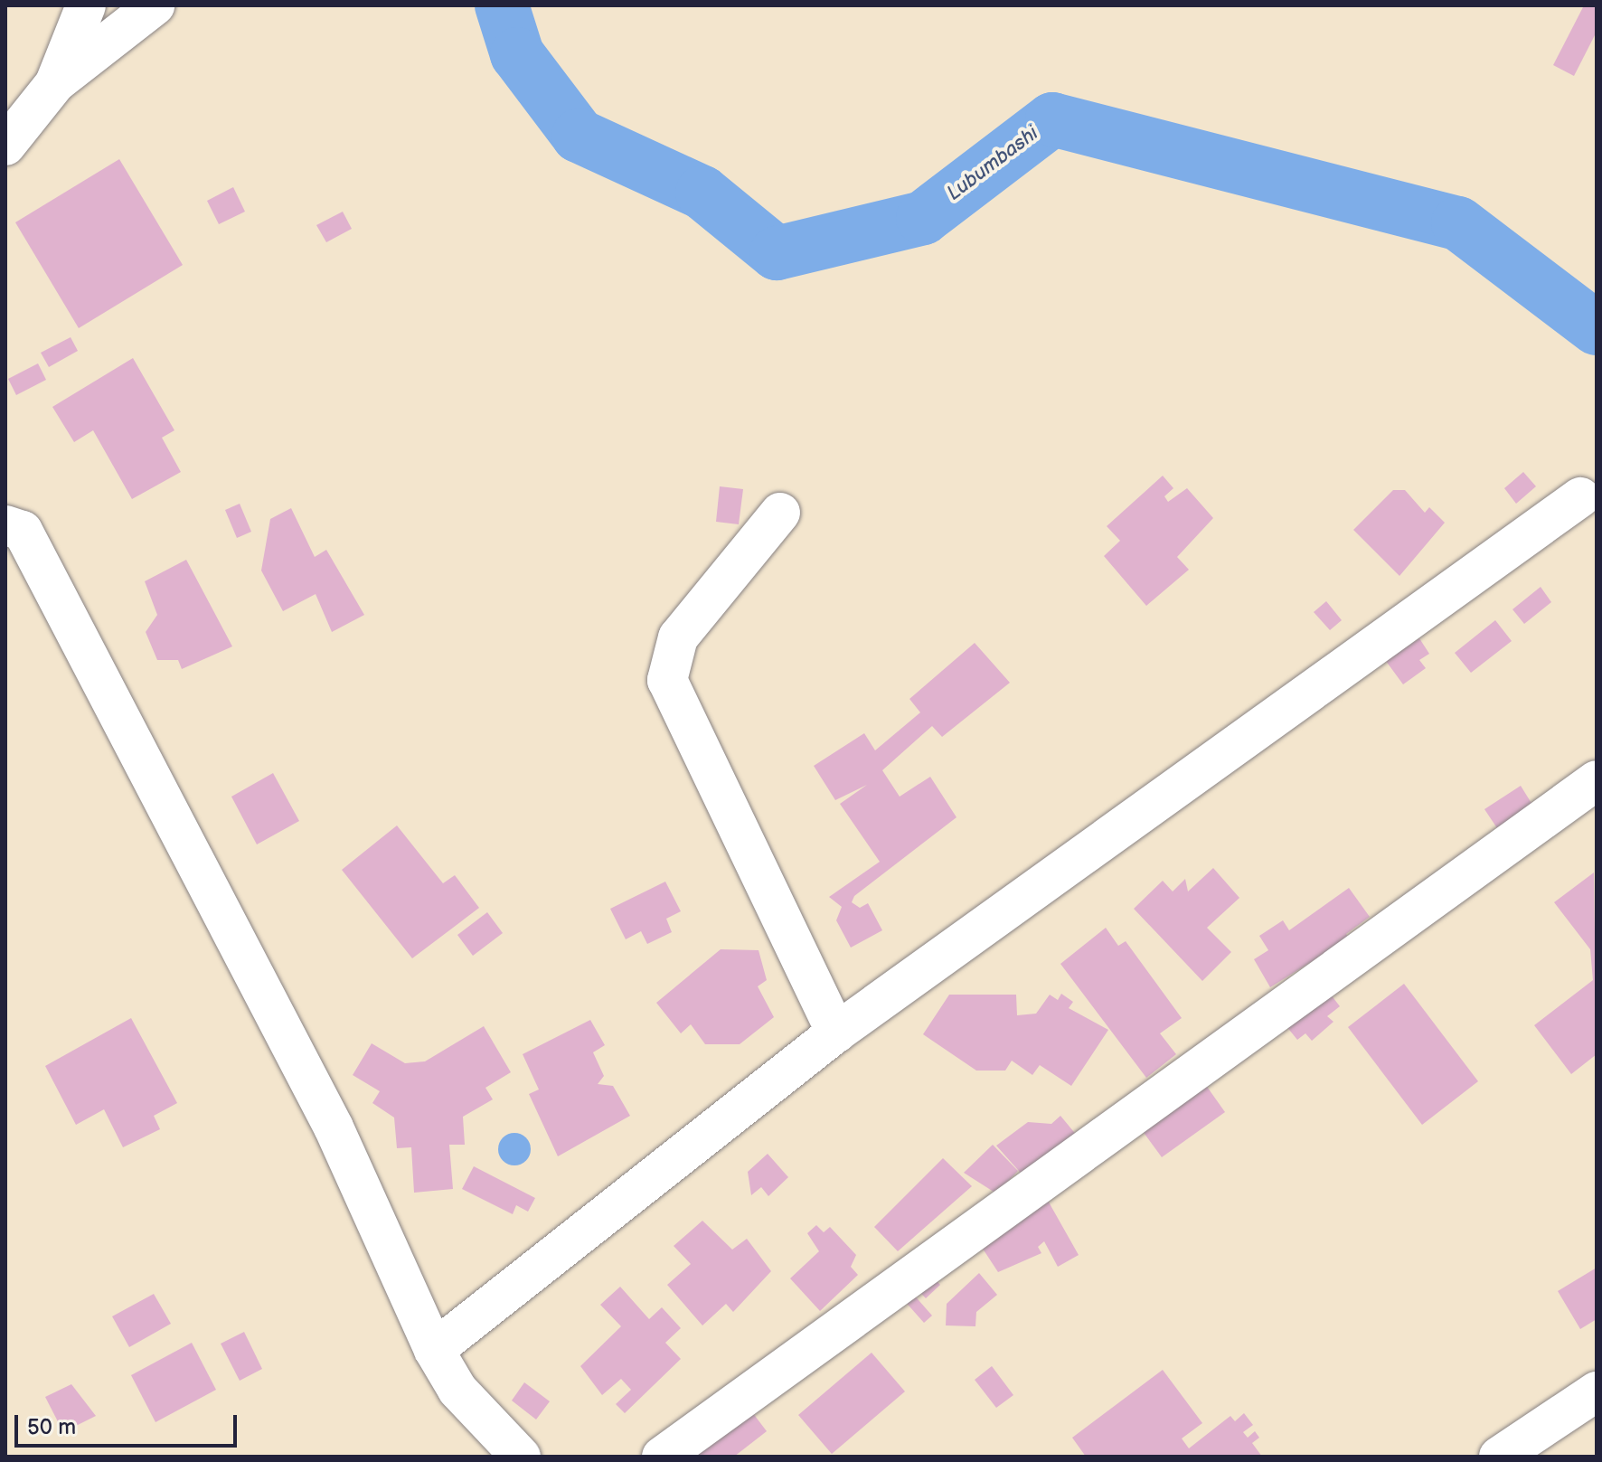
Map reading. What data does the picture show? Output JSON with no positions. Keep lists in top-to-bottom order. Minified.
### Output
{"water":["Lubumbashi"],"scale_bar":"50 m"}
